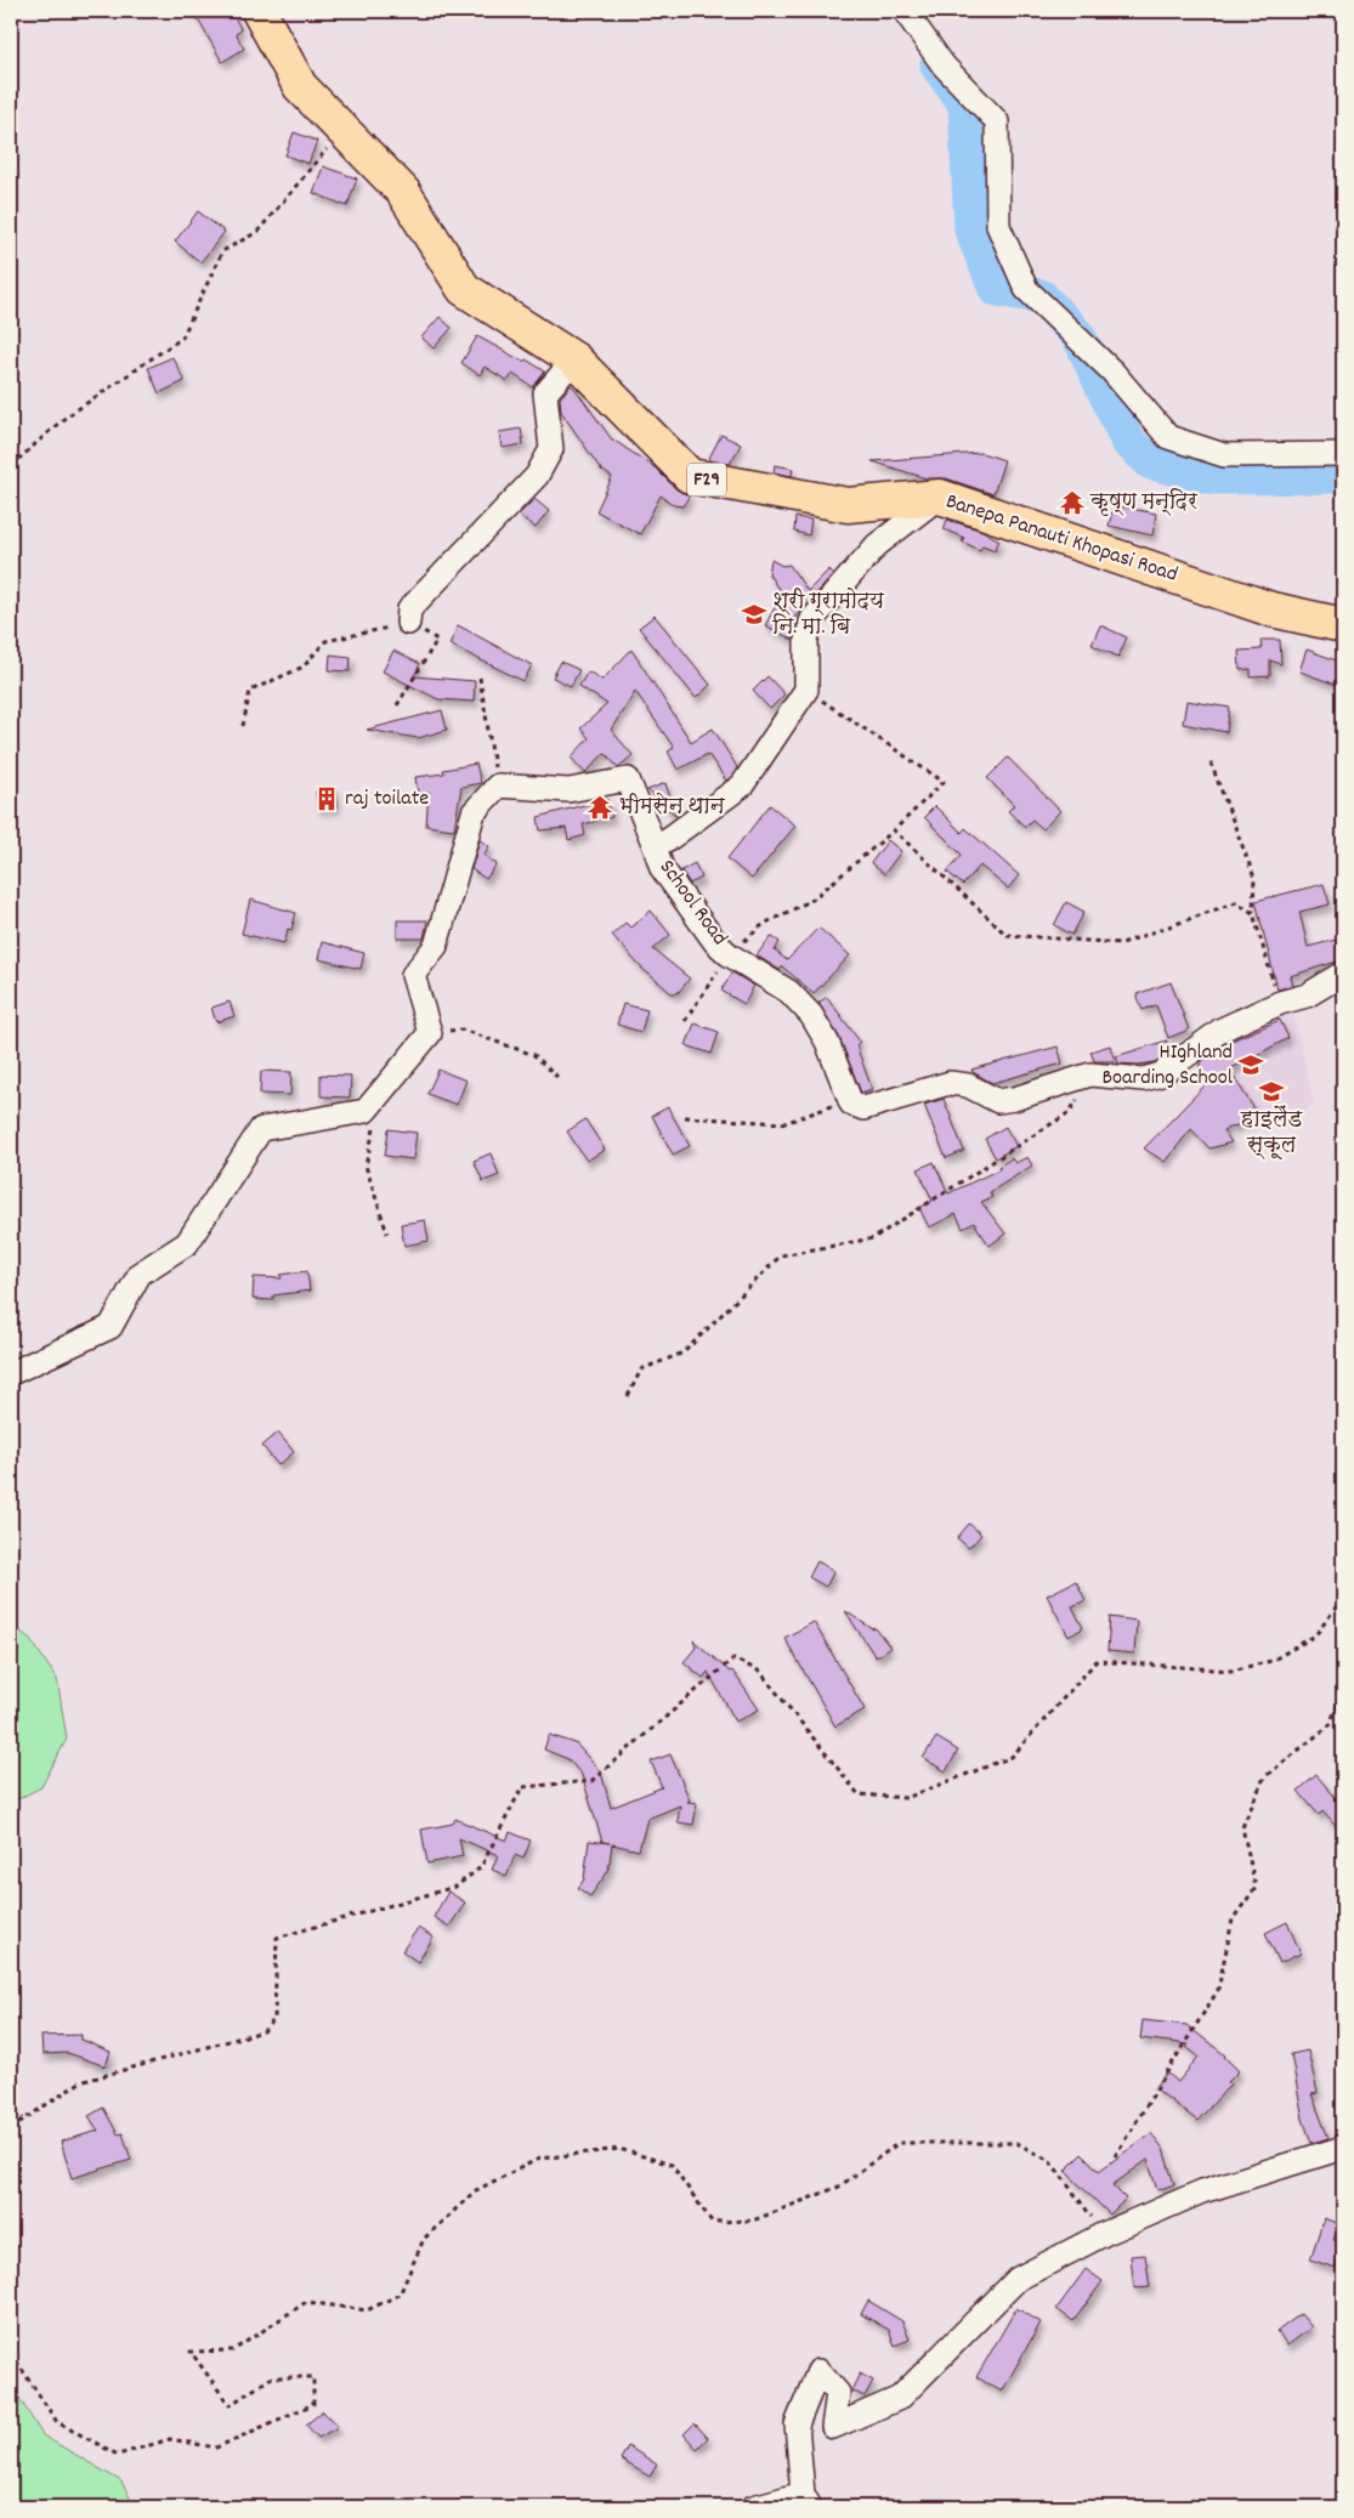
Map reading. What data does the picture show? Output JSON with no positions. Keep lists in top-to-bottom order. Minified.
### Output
{"streets":{"main road":["F29","Banepa Panauti Khopasi Road"],"street":["School Road"]},"places":{"temple":["कृष्ण मन्दिर","भीमसेन थान"],"school or university":["श्री ग्रामोदय नि. मा. बि","HIghland Boarding School","हाइलैंड स्कूल"],"building":["raj toilate"]}}
